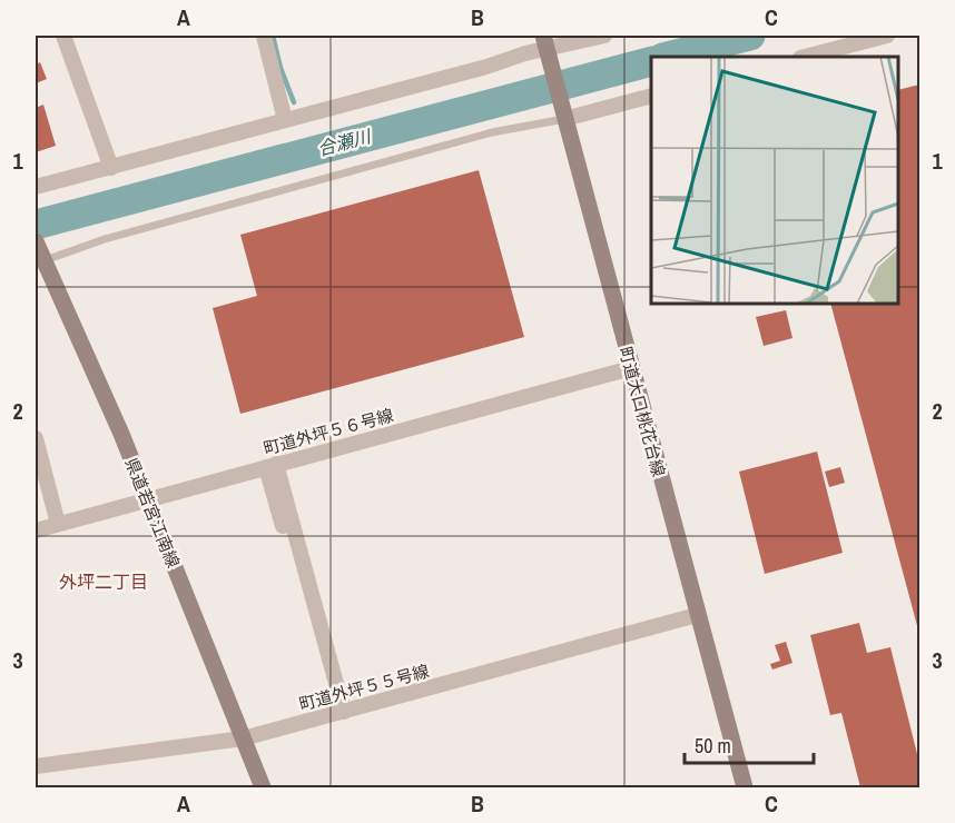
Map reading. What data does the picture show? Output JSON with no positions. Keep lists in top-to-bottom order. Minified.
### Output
{"streets":{"street":["町道大口桃花台線","町道外坪５６号線","県道若宮江南線","町道外坪５５号線"]},"crossings":[["町道大口桃花台線","町道外坪５６号線"],["町道大口桃花台線","町道外坪５５号線"],["町道外坪５６号線","県道若宮江南線"],["県道若宮江南線","町道外坪５５号線"]],"districts":["外坪二丁目"],"water":["合瀬川"],"scale_bar":"50 m","grid":{"columns":["A","B","C"],"rows":["1","2","3"]}}
